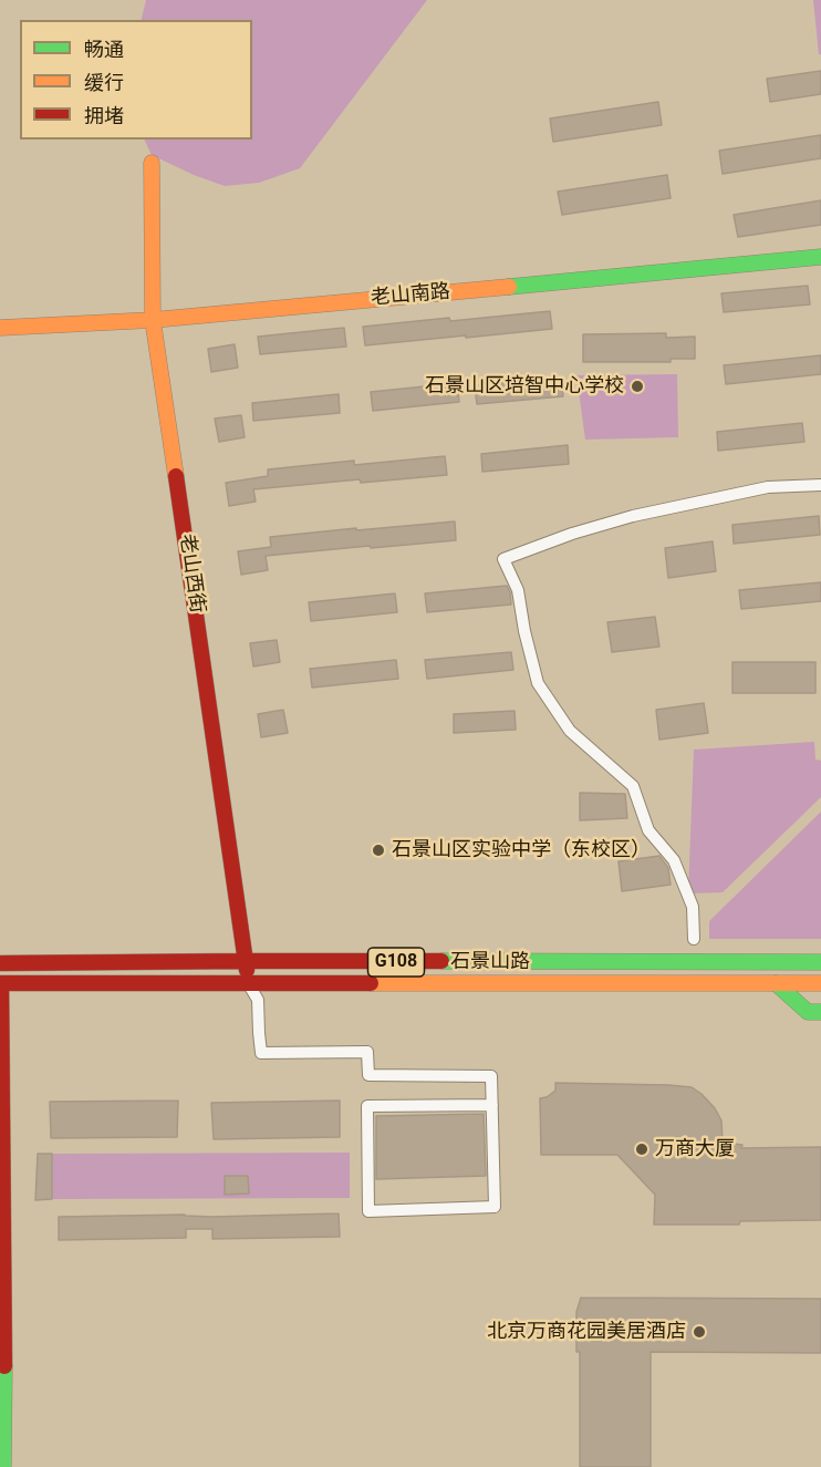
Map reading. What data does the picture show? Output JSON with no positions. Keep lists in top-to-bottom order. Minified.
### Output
{"streets":{"main road":["老山南路","老山西街","G108","石景山路"]},"crossings":[["老山南路","老山西街"],["老山西街","石景山路"]],"places":["石景山区培智中心学校","石景山区实验中学（东校区）","万商大厦","北京万商花园美居酒店"],"legend":["畅通","缓行","拥堵"]}
